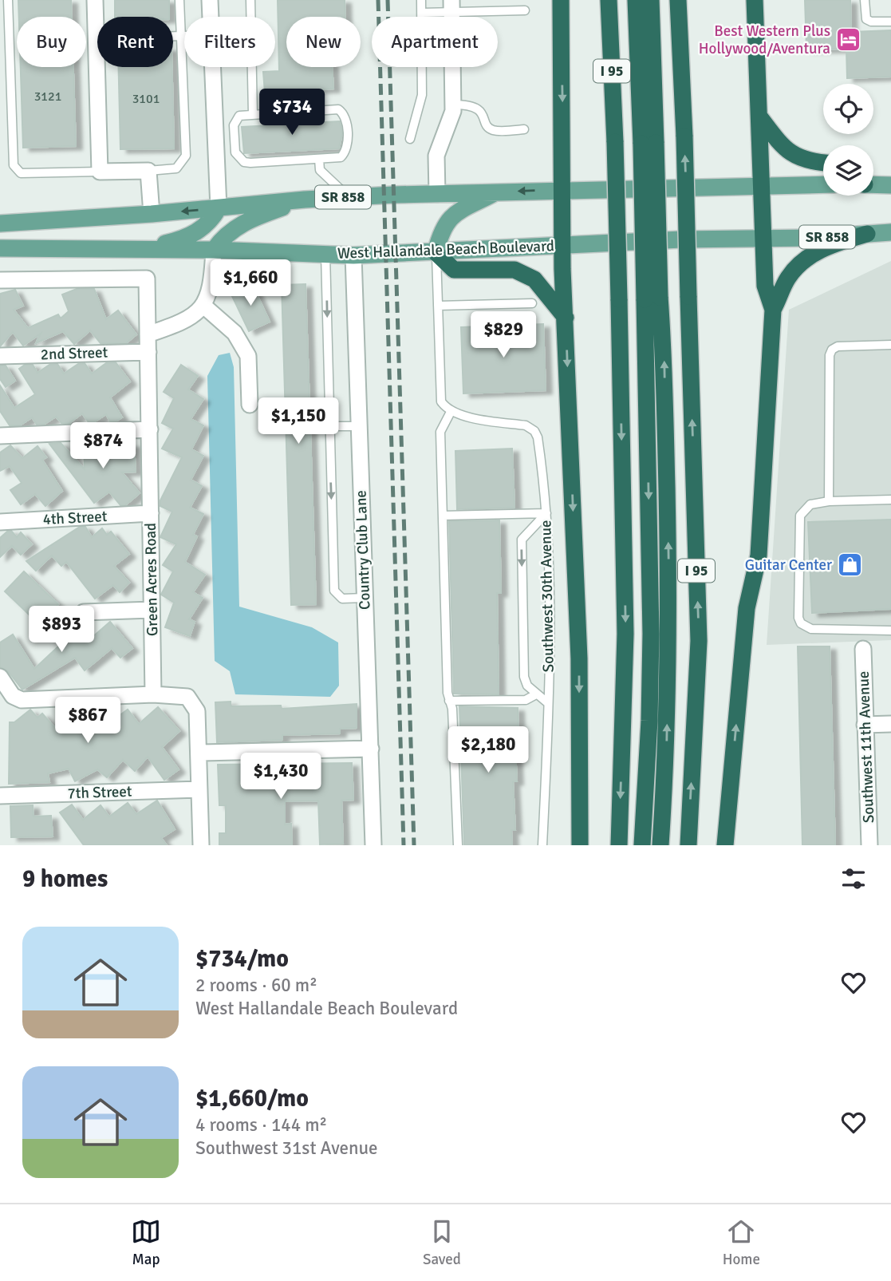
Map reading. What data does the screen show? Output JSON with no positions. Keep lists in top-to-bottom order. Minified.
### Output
{"streets":{"highway":["I 95"],"main road":["SR 858","West Hallandale Beach Boulevard"],"street":["2nd Street","4th Street","Country Club Lane","Green Acres Road","Southwest 11th Avenue","7th Street"],"lane":["Southwest 30th Avenue"]},"crossings":[["West Hallandale Beach Boulevard","Country Club Lane"],["2nd Street","Green Acres Road"],["4th Street","Green Acres Road"]],"places":{"hotel":["Best Western Plus Hollywood/Aventura"],"shop":["Guitar Center"]},"house_numbers":["3121","3101"],"page":{"chip":["Buy","Rent","Filters","New","Apartment"],"price":["$734","$1,660","$829","$1,150","$874","$893","$867","$2,180","$1,430"],"heading":"9 homes","list":[{"name":"$734/mo","note":"2 rooms · 60 m² · West Hallandale Beach Boulevard"},{"name":"$1,660/mo","note":"4 rooms · 144 m² · Southwest 31st Avenue"}],"tabs":["Map","Saved","Home"]}}
